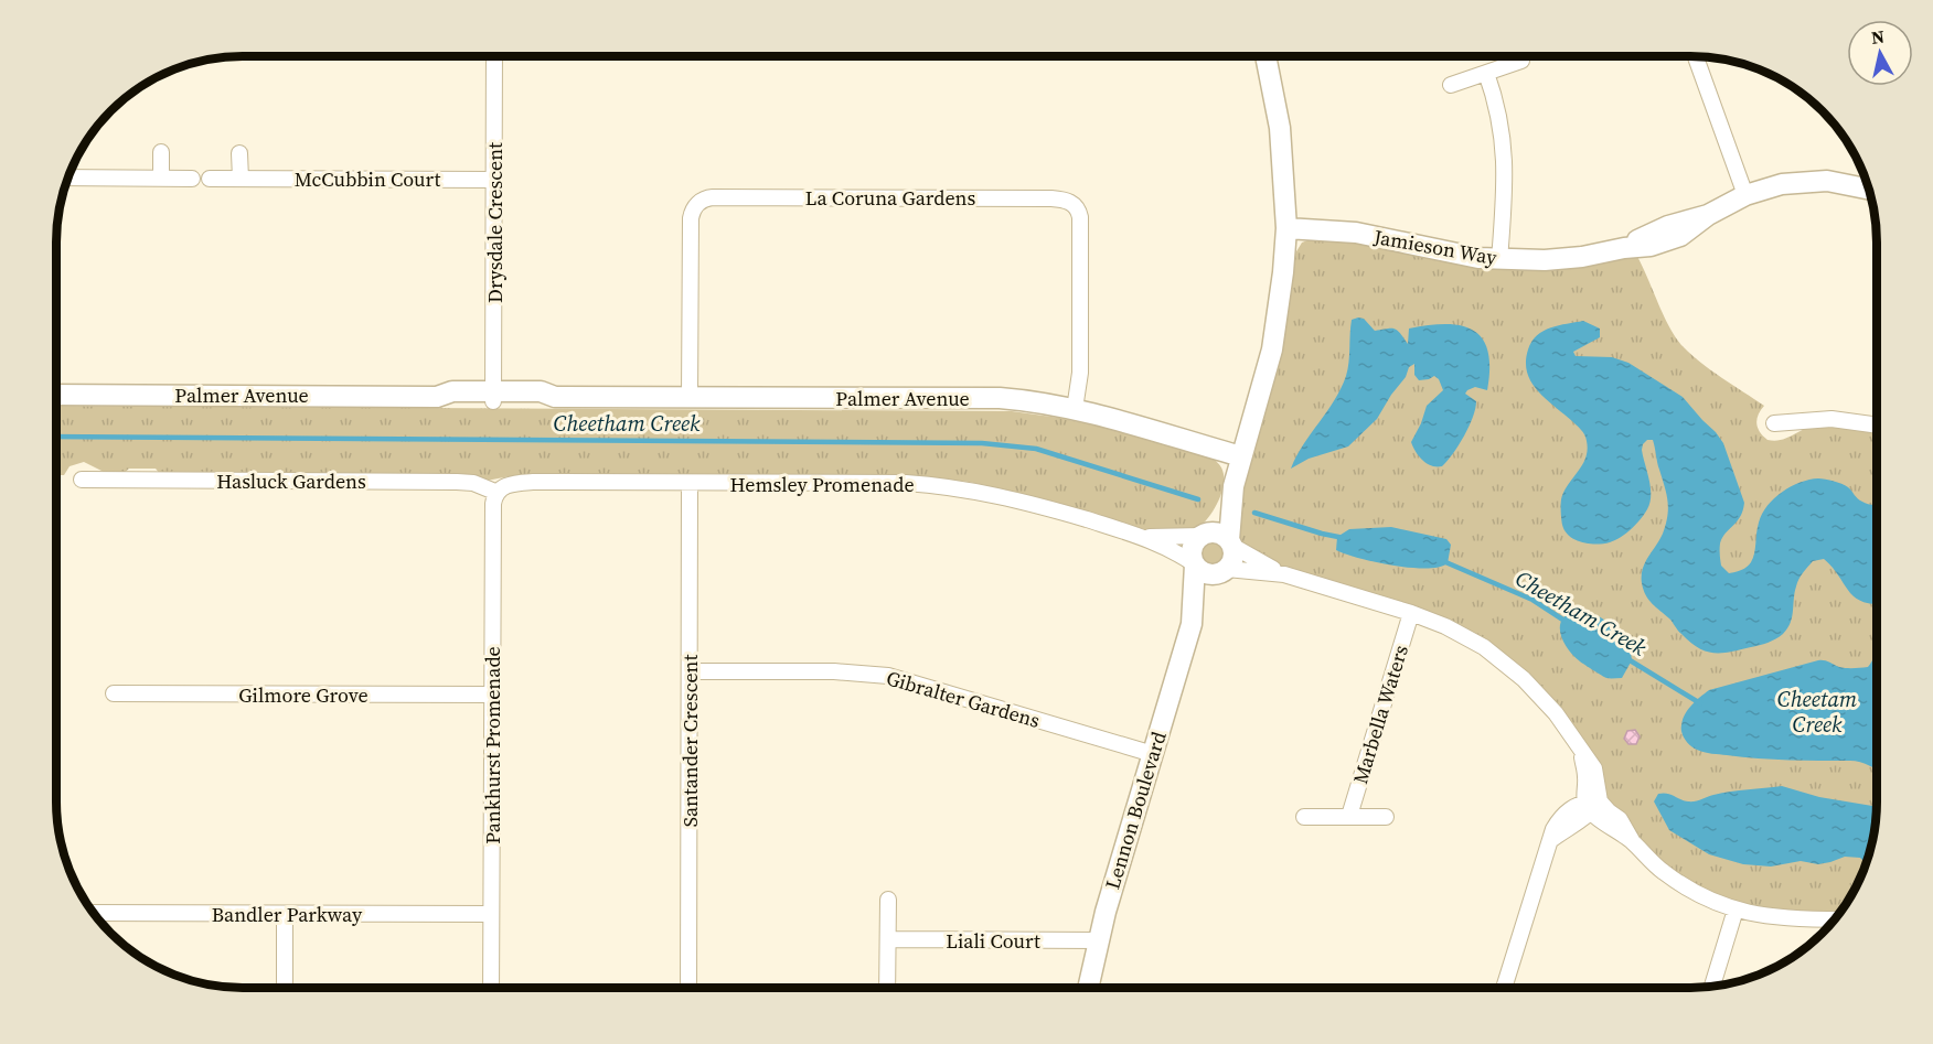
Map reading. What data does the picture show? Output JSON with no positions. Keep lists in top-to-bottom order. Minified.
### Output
{"streets":{"street":["McCubbin Court","La Coruna Gardens","Drysdale Crescent","Jamieson Way","Palmer Avenue","Hasluck Gardens","Hemsley Promenade","Gilmore Grove","Gibralter Gardens","Marbella Waters","Santander Crescent","Pankhurst Promenade","Lennon Boulevard","Bandler Parkway","Liali Court"]},"crossings":[["McCubbin Court","Drysdale Crescent"],["La Coruna Gardens","Palmer Avenue"],["Drysdale Crescent","Palmer Avenue"],["Hasluck Gardens","Hemsley Promenade"],["Hasluck Gardens","Pankhurst Promenade"],["Hemsley Promenade","Santander Crescent"],["Hemsley Promenade","Pankhurst Promenade"],["Hemsley Promenade","Lennon Boulevard"],["Gilmore Grove","Pankhurst Promenade"],["Gibralter Gardens","Santander Crescent"],["Gibralter Gardens","Lennon Boulevard"],["Pankhurst Promenade","Bandler Parkway"],["Lennon Boulevard","Liali Court"]],"water":["Cheetham Creek","Cheetam Creek"],"north":"top"}
